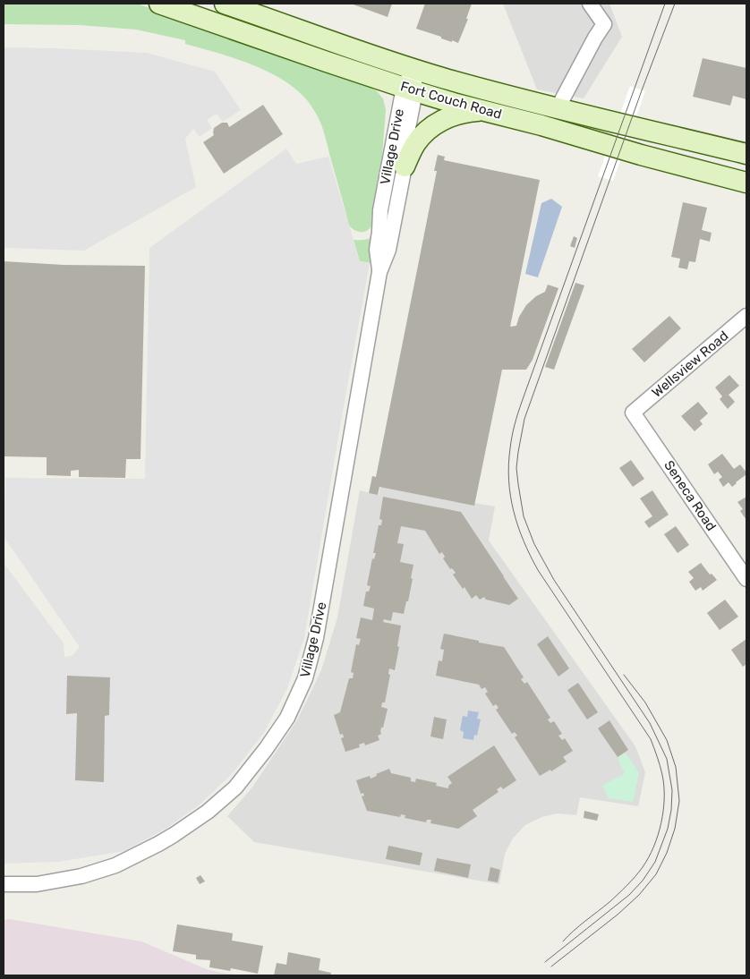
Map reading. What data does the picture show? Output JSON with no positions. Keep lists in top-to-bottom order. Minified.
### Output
{"streets":{"street":["Fort Couch Road","Village Drive","Wellsview Road","Seneca Road"]},"crossings":[["Fort Couch Road","Village Drive"],["Wellsview Road","Seneca Road"]]}
